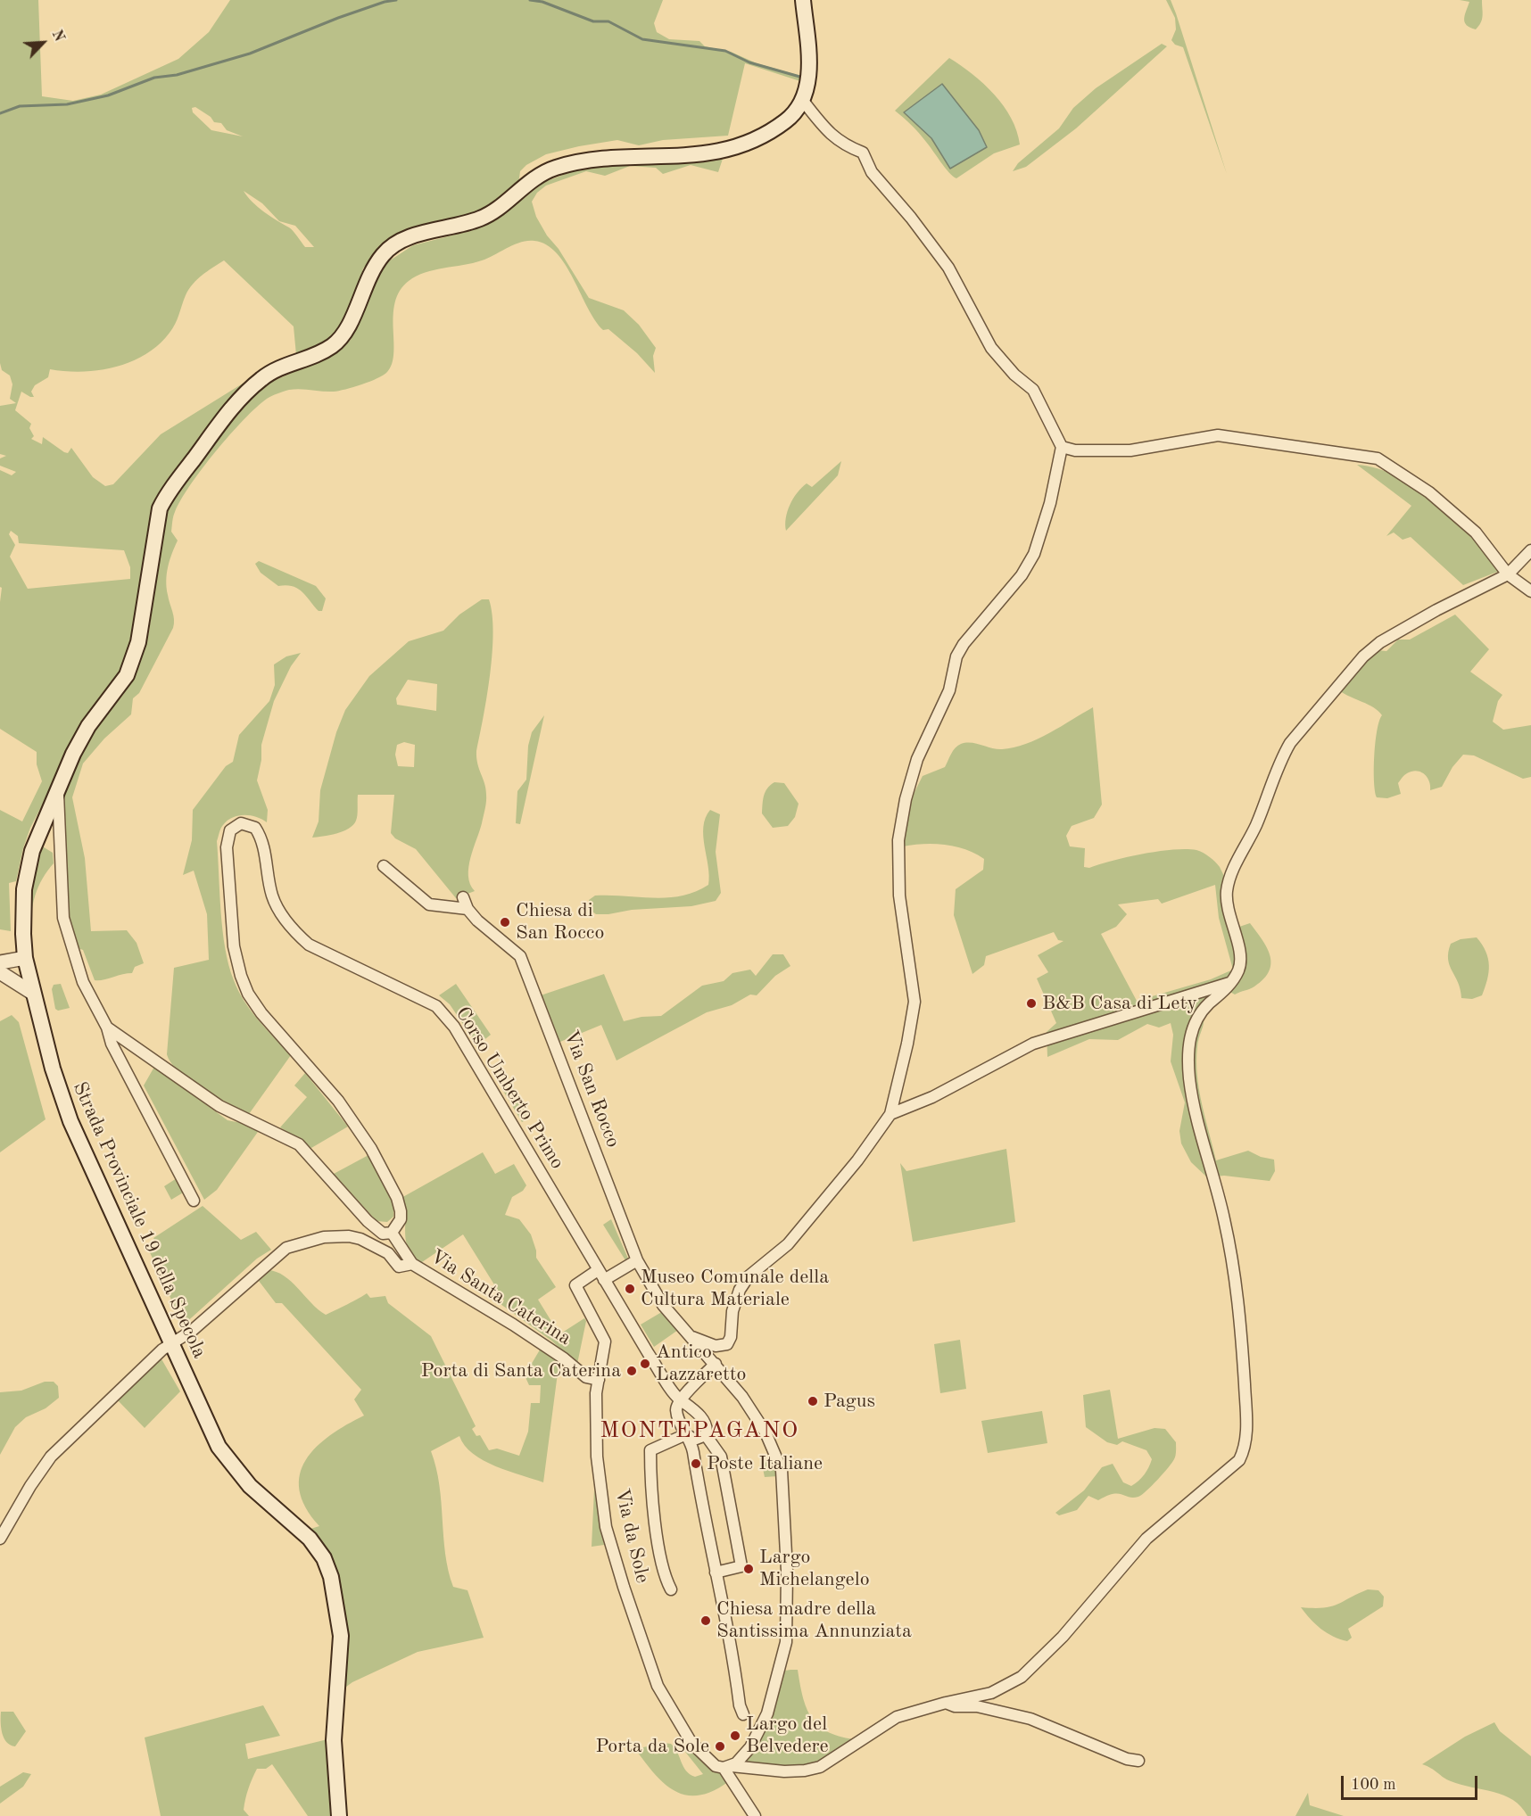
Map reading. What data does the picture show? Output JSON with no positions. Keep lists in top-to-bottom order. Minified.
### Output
{"streets":{"main road":["Strada Provinciale 19 della Specola"],"street":["Corso Umberto Primo","Via San Rocco","Via Santa Caterina","Via da Sole"]},"crossings":[["Corso Umberto Primo","Via Santa Caterina"],["Corso Umberto Primo","Via da Sole"],["Via San Rocco","Via da Sole"],["Via Santa Caterina","Via da Sole"]],"districts":["MONTEPAGANO"],"places":["Chiesa di San Rocco","B&B Casa di Lety","Museo Comunale della Cultura Materiale","Antico Lazzaretto","Porta di Santa Caterina","Pagus","Poste Italiane","Largo Michelangelo","Chiesa madre della Santissima Annunziata","Largo del Belvedere","Porta da Sole"],"scale_bar":"100 m","north":"top right"}
